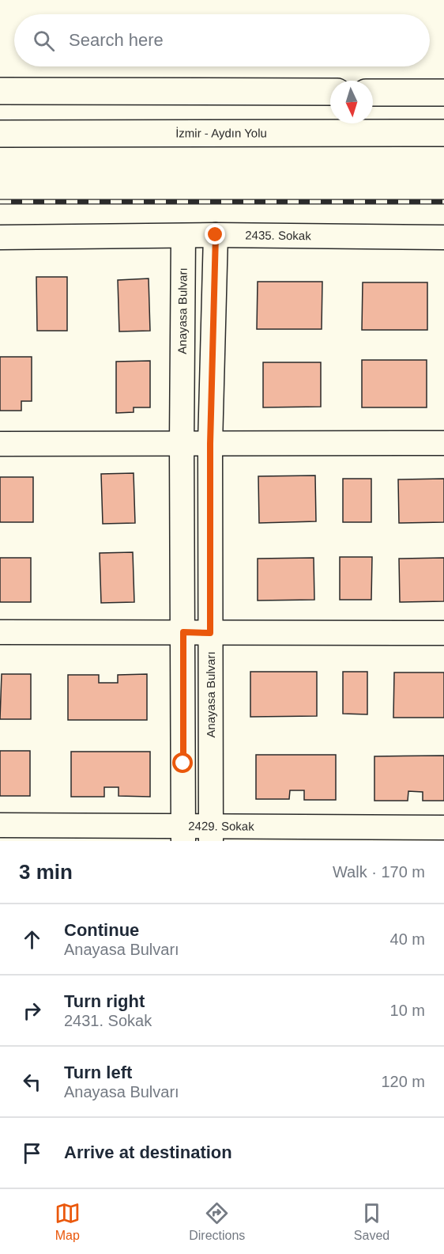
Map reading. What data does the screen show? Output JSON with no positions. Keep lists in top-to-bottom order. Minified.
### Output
{"streets":{"highway":["İzmir - Aydın Yolu"],"street":["2435. Sokak","Anayasa Bulvarı","2429. Sokak"]},"crossings":[["2435. Sokak","Anayasa Bulvarı"],["Anayasa Bulvarı","2429. Sokak"]],"north":"bottom","page":{"search":"Search here","heading":["3 min","Walk · 170 m"],"list":[["Continue","Anayasa Bulvarı","40 m"],["Turn right","2431. Sokak","10 m"],["Turn left","Anayasa Bulvarı","120 m"],"Arrive at destination"],"nav":["Map","Directions","Saved"]}}
